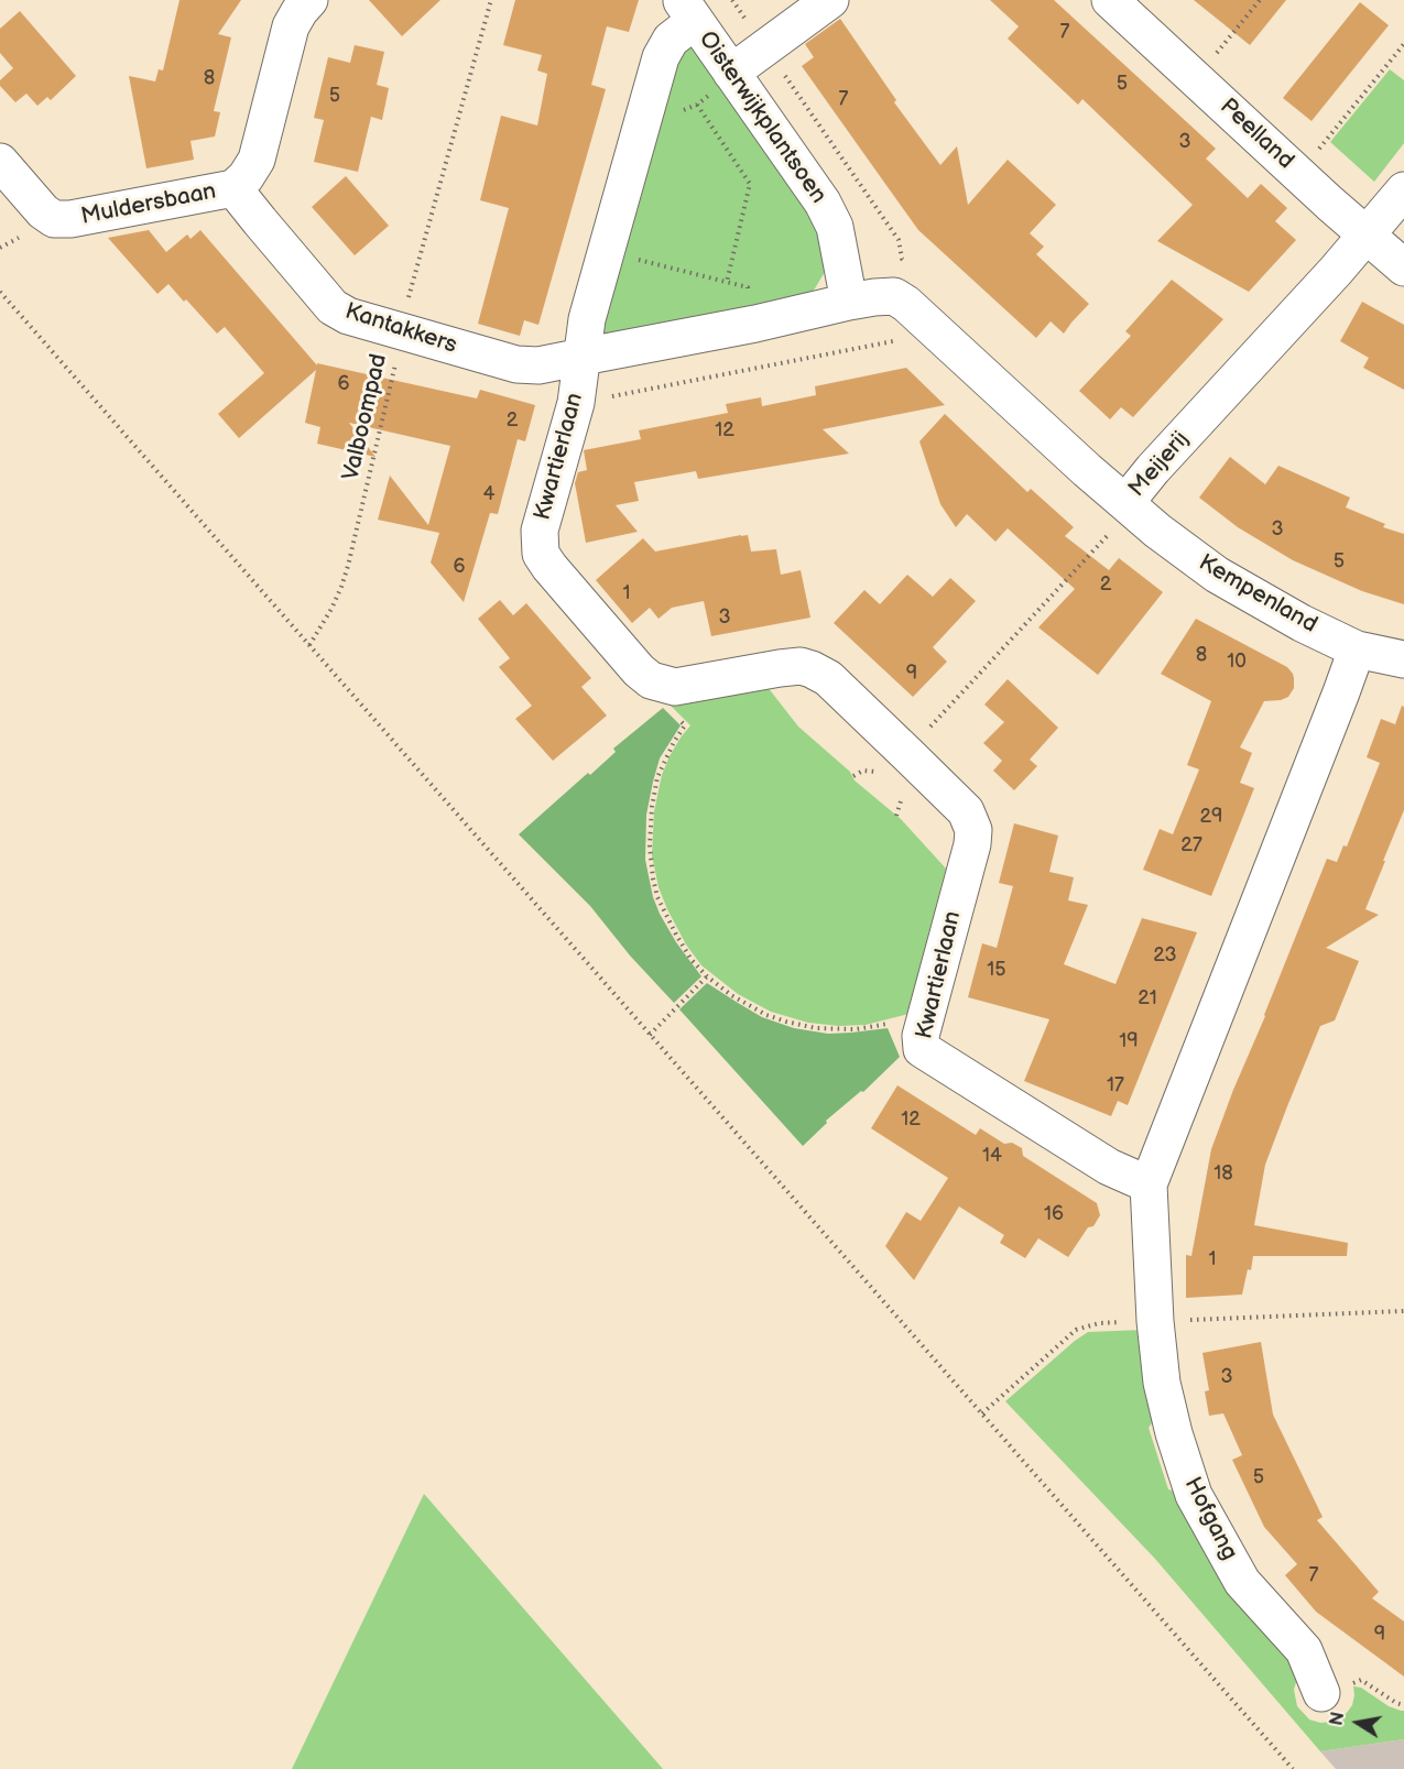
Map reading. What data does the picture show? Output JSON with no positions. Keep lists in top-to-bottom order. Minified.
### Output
{"streets":{"street":["Oisterwijkplantsoen","Peelland","Muldersbaan","Kantakkers","Kwartierlaan","Meijerij","Kempenland","Hofgang"],"path":["Valboompad"]},"crossings":[["Oisterwijkplantsoen","Kantakkers"],["Oisterwijkplantsoen","Kwartierlaan"],["Oisterwijkplantsoen","Meijerij"],["Peelland","Meijerij"],["Muldersbaan","Kantakkers"],["Kantakkers","Valboompad"],["Kantakkers","Kwartierlaan"],["Kwartierlaan","Hofgang"],["Meijerij","Kempenland"]],"house_numbers":["7","8","5","5","7","3","6","2","12","4","3","5","6","2","1","3","8","10","9","29","27","23","15","21","19","17","12","14","18","16","1","3","5","7","9"],"north":"left"}
